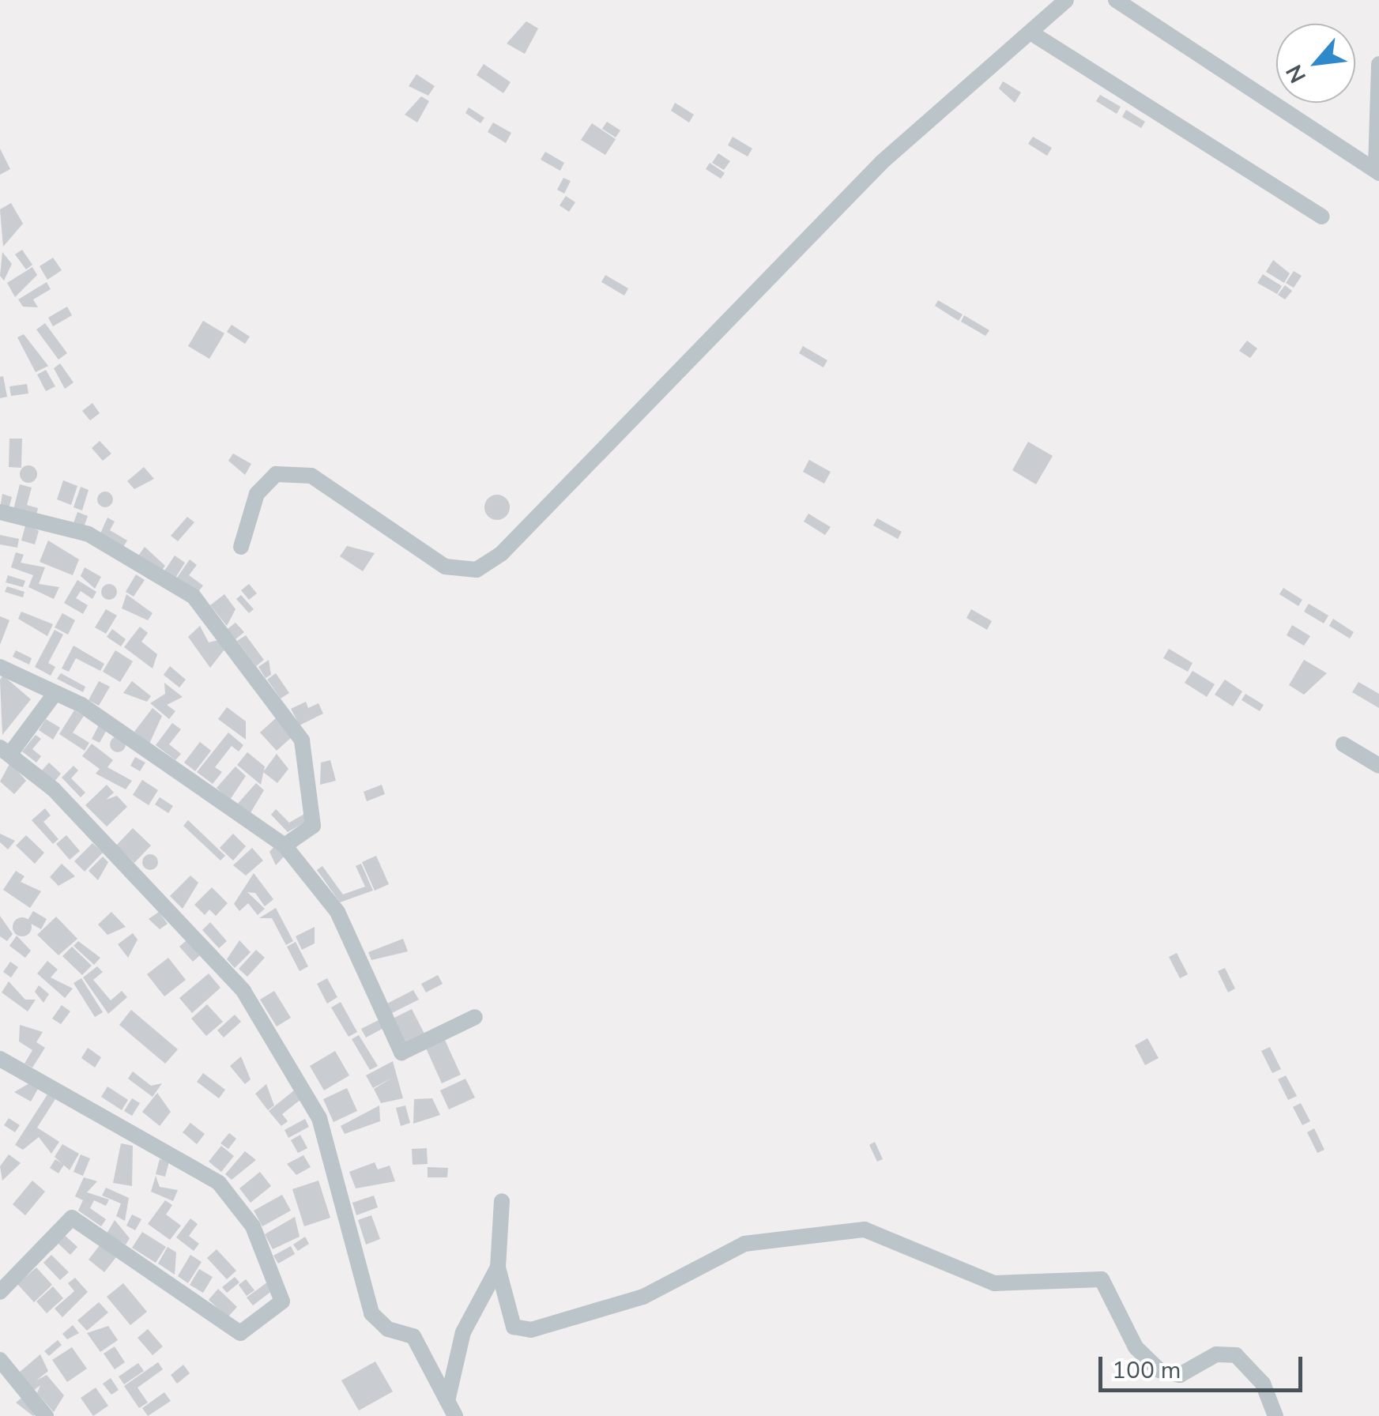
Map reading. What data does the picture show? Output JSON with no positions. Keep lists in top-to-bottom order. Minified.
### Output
{"scale_bar":"100 m","north":"bottom left"}
